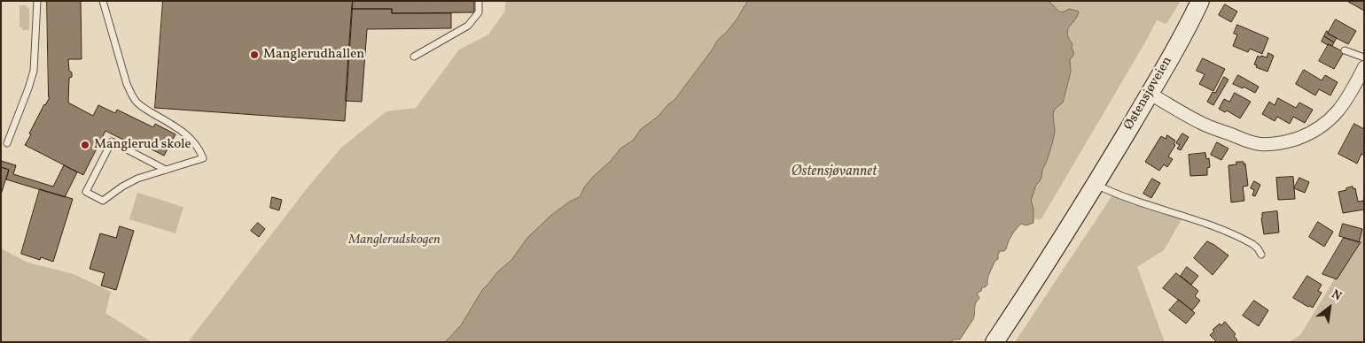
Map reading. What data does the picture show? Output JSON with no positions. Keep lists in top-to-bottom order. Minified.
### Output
{"streets":{"main road":["Østensjøveien"]},"water":["Østensjøvannet"],"parks":["Manglerudskogen"],"places":["Manglerudhallen","Manglerud skole"],"north":"top right"}
